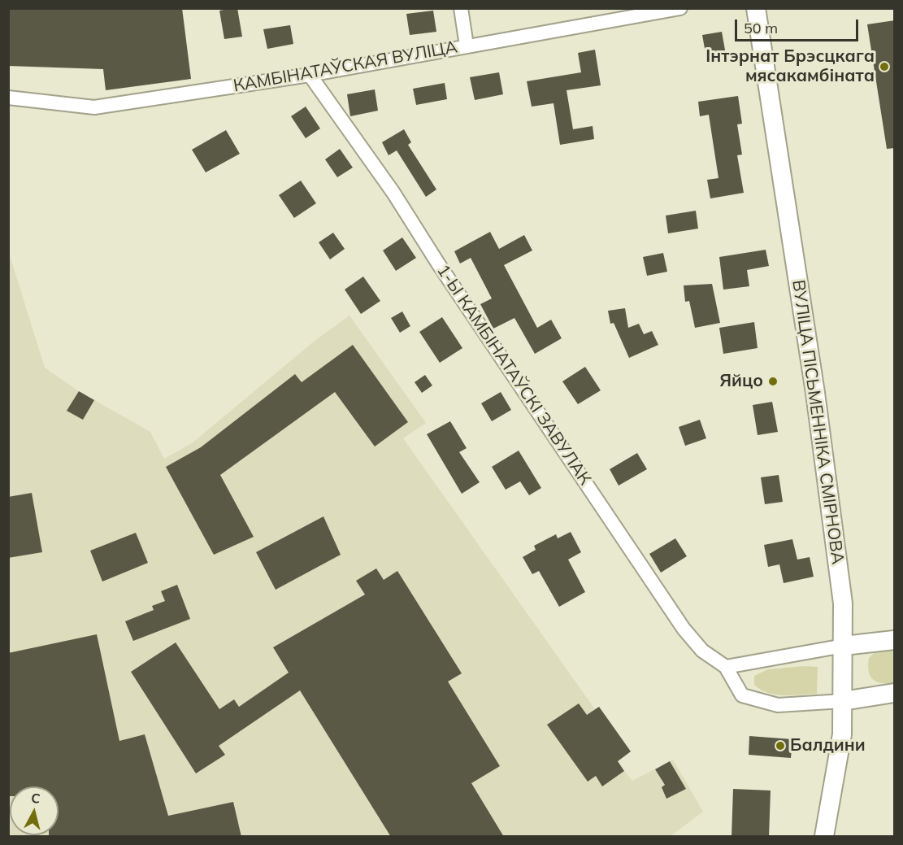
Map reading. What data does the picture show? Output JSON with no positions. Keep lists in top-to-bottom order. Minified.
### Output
{"streets":{"main road":["ВУЛІЦА ПІСЬМЕННІКА СМІРНОВА"],"street":["КАМБІНАТАЎСКАЯ ВУЛІЦА","1-Ы КАМБІНАТАЎСКІ ЗАВУЛАК"]},"crossings":[["КАМБІНАТАЎСКАЯ ВУЛІЦА","1-Ы КАМБІНАТАЎСКІ ЗАВУЛАК"]],"places":["Інтэрнат Брэсцкага мясакамбіната","Яйцо","Балдини"],"scale_bar":"50 m","north":"top"}
